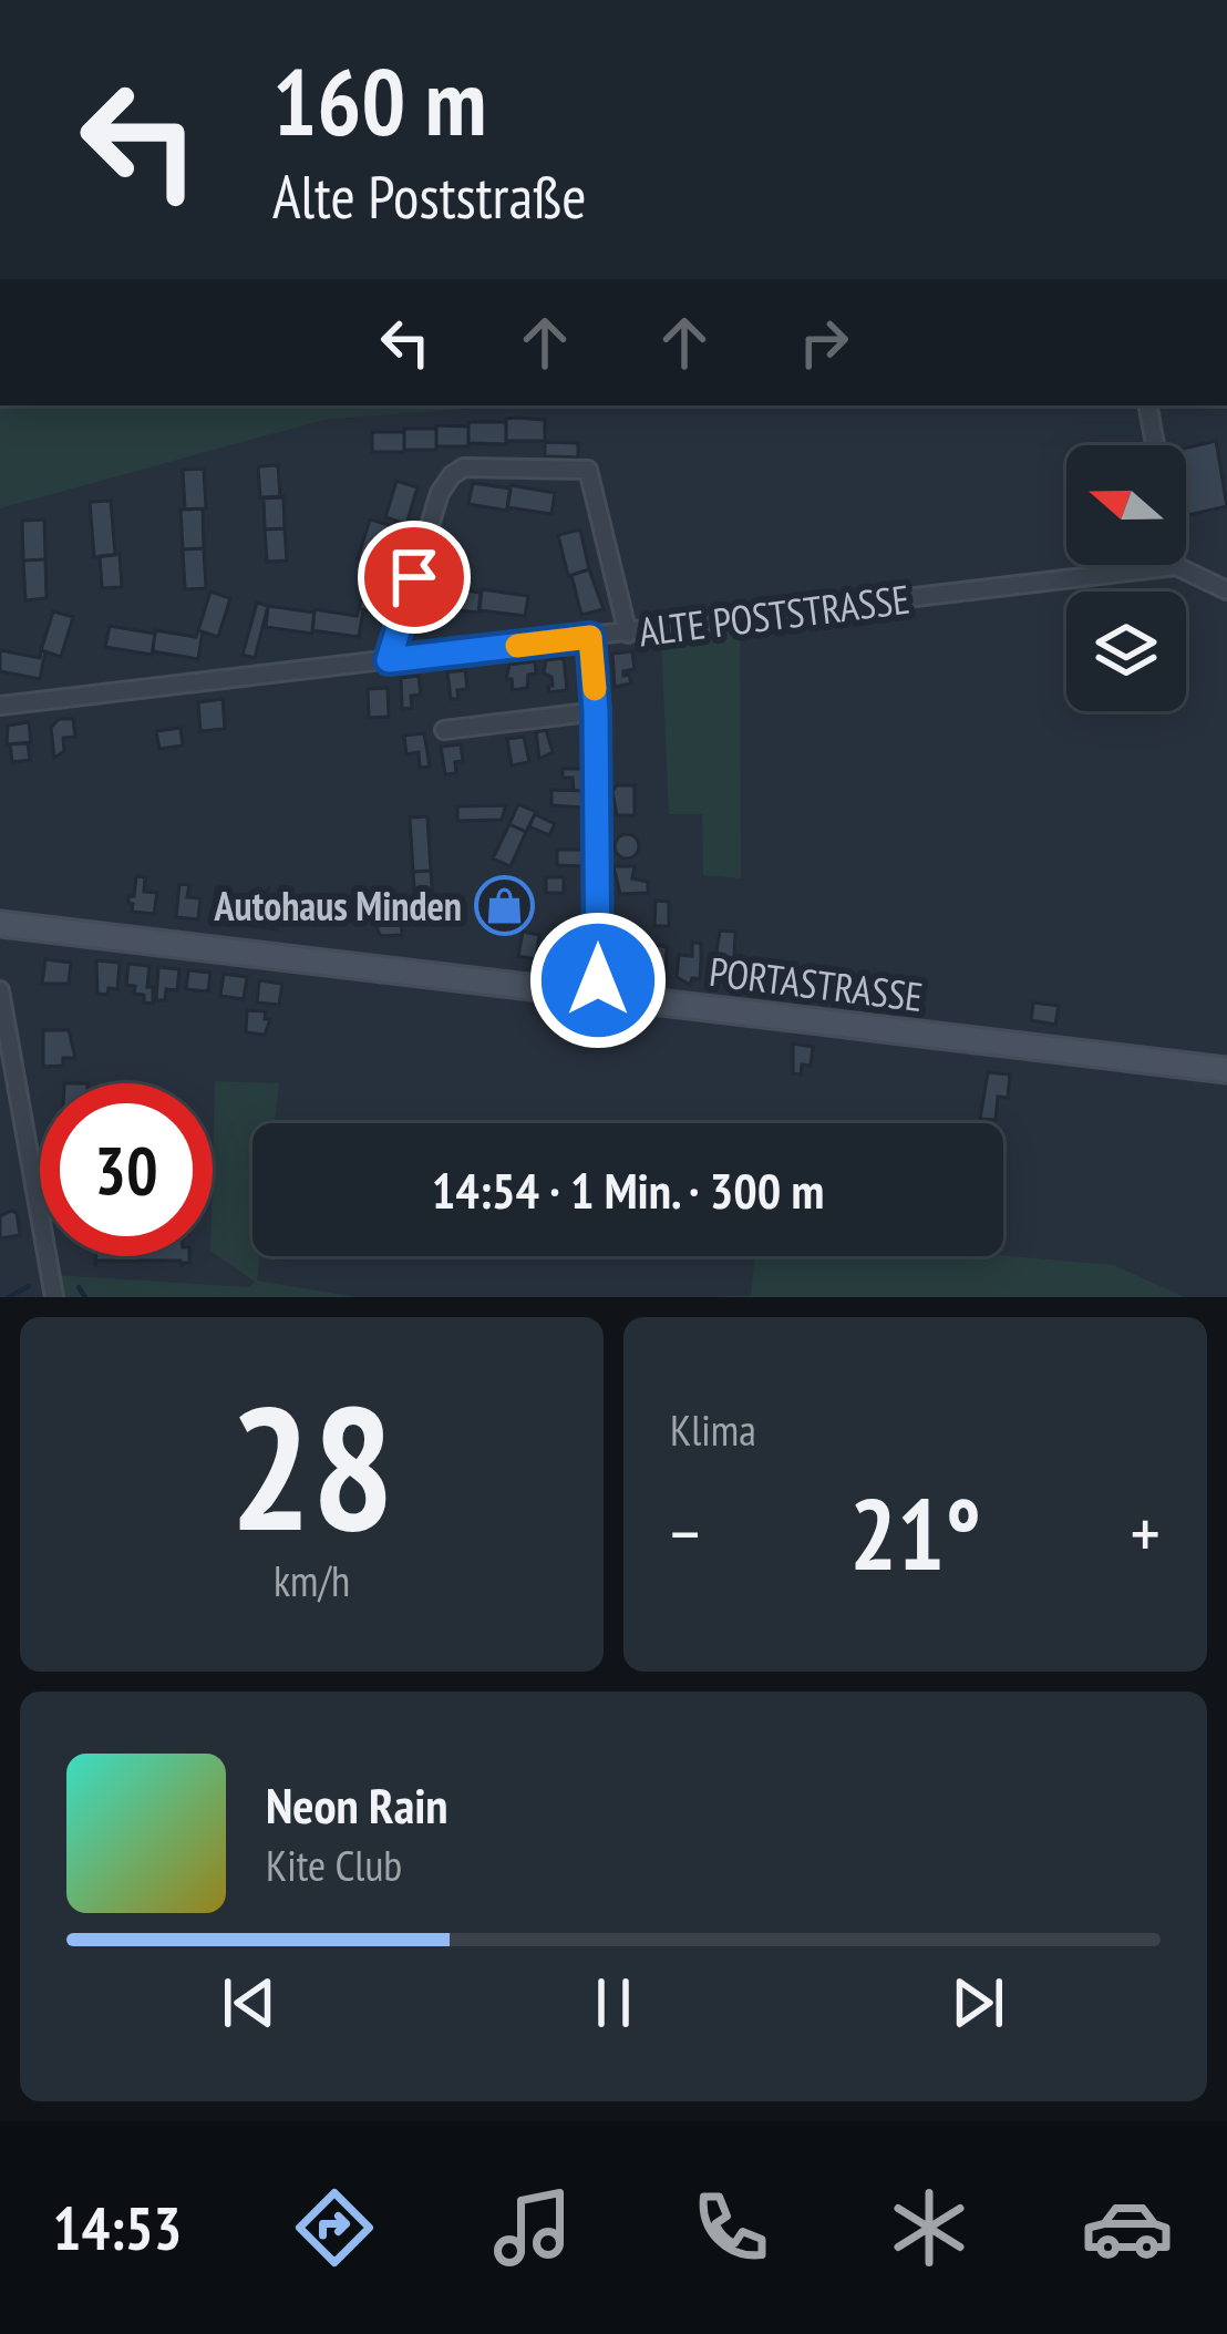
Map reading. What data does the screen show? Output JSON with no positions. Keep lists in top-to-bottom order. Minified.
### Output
{"streets":{"main road":["PORTASTRASSE"],"street":["ALTE POSTSTRASSE"]},"places":{"shop":["Autohaus Minden"]},"north":"left","page":{"turn":["160 m","Alte Poststraße"],"limit":"30","trip":"14:54 · 1 Min. · 300 m","tile":[["28","km/h"],"Klima"],"heat":["−","21°","+"],"song":["Neon Rain","Kite Club"],"tabs":"14:53"}}
